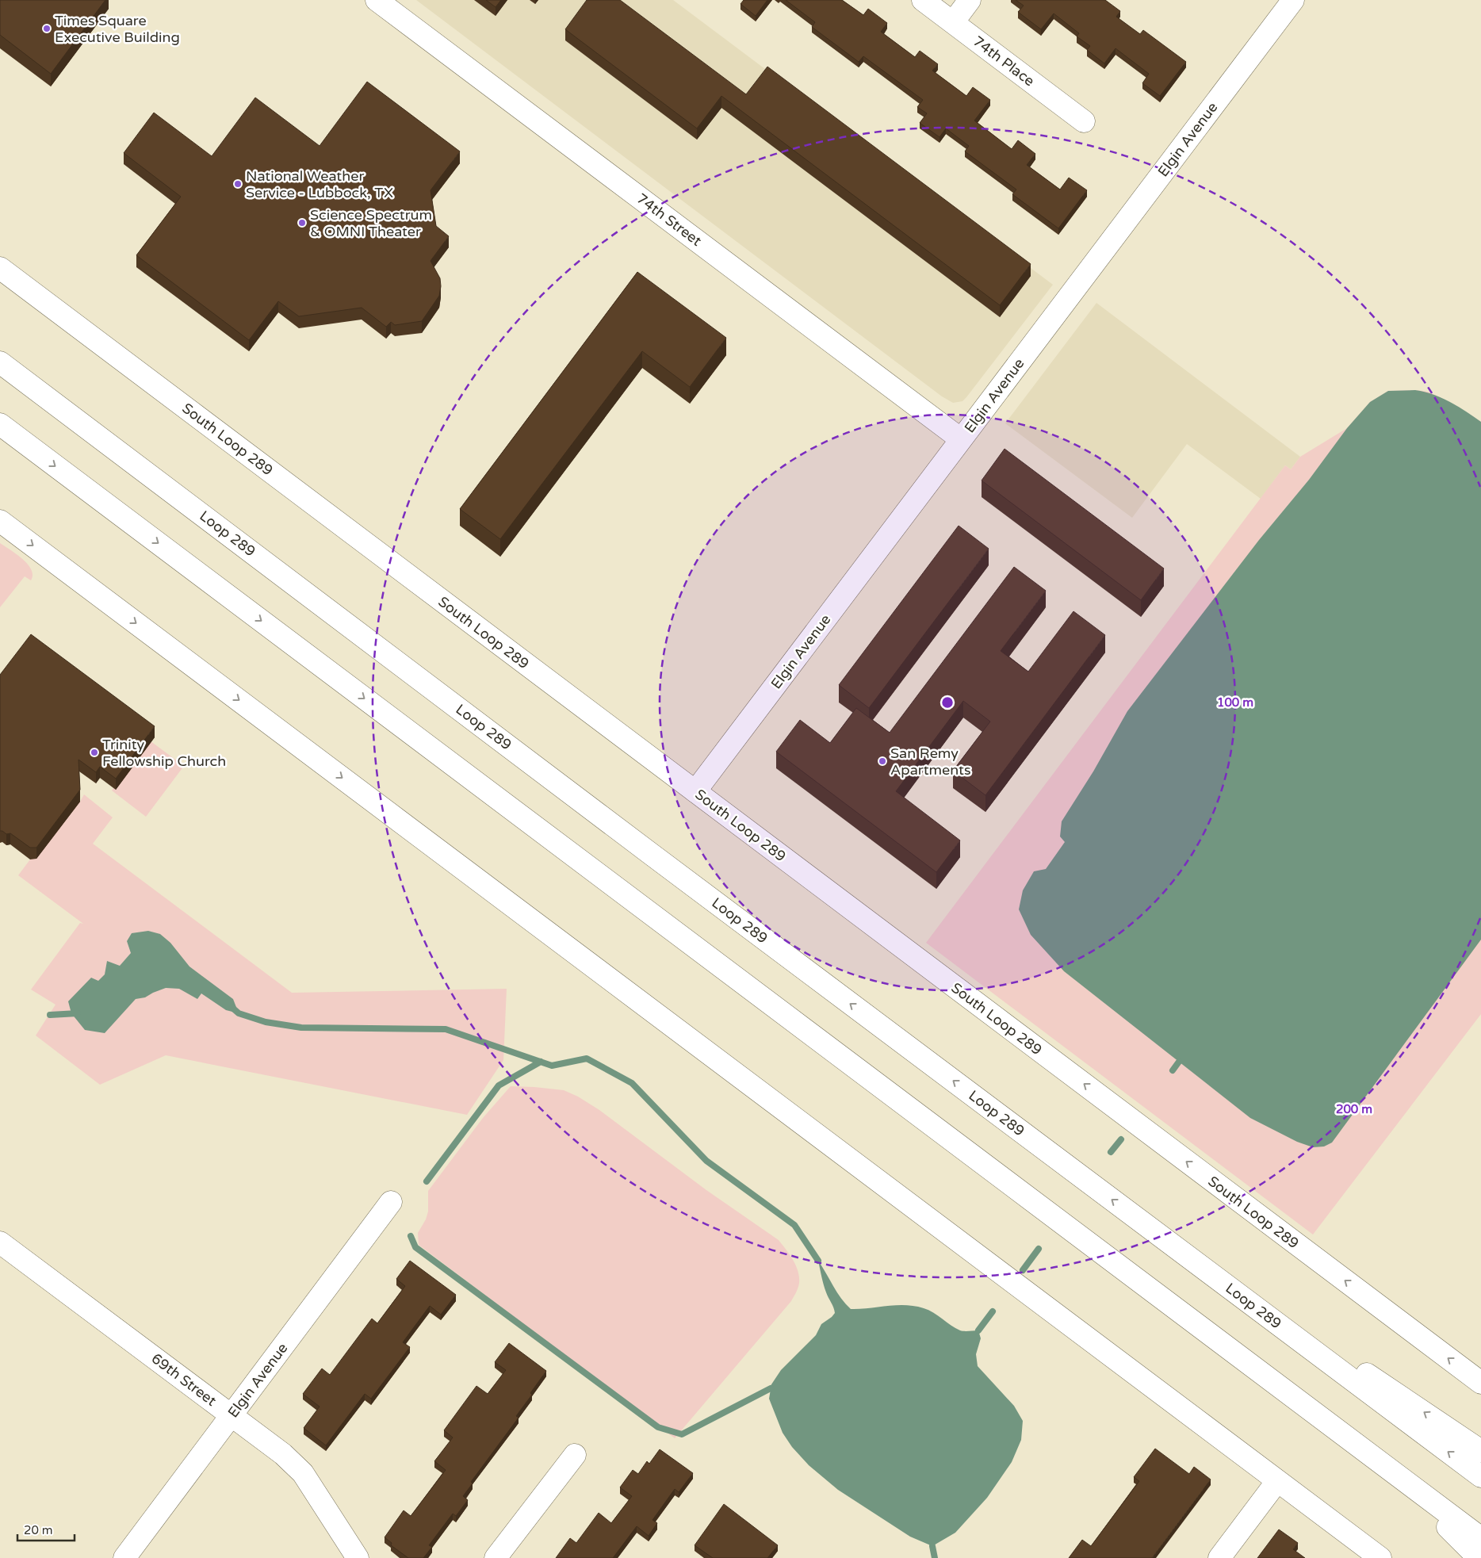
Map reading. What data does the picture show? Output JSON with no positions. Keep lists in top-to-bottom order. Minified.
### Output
{"streets":{"main road":["74th Place","Elgin Avenue","74th Street","South Loop 289","Loop 289","69th Street"]},"crossings":[["Elgin Avenue","74th Street"],["Elgin Avenue","South Loop 289"],["Elgin Avenue","69th Street"]],"places":["Times Square Executive Building","National Weather Service - Lubbock, TX","Science Spectrum & OMNI Theater","Trinity Fellowship Church","San Remy Apartments"],"scale_bar":"20 m","rings":["100 m","200 m"]}
